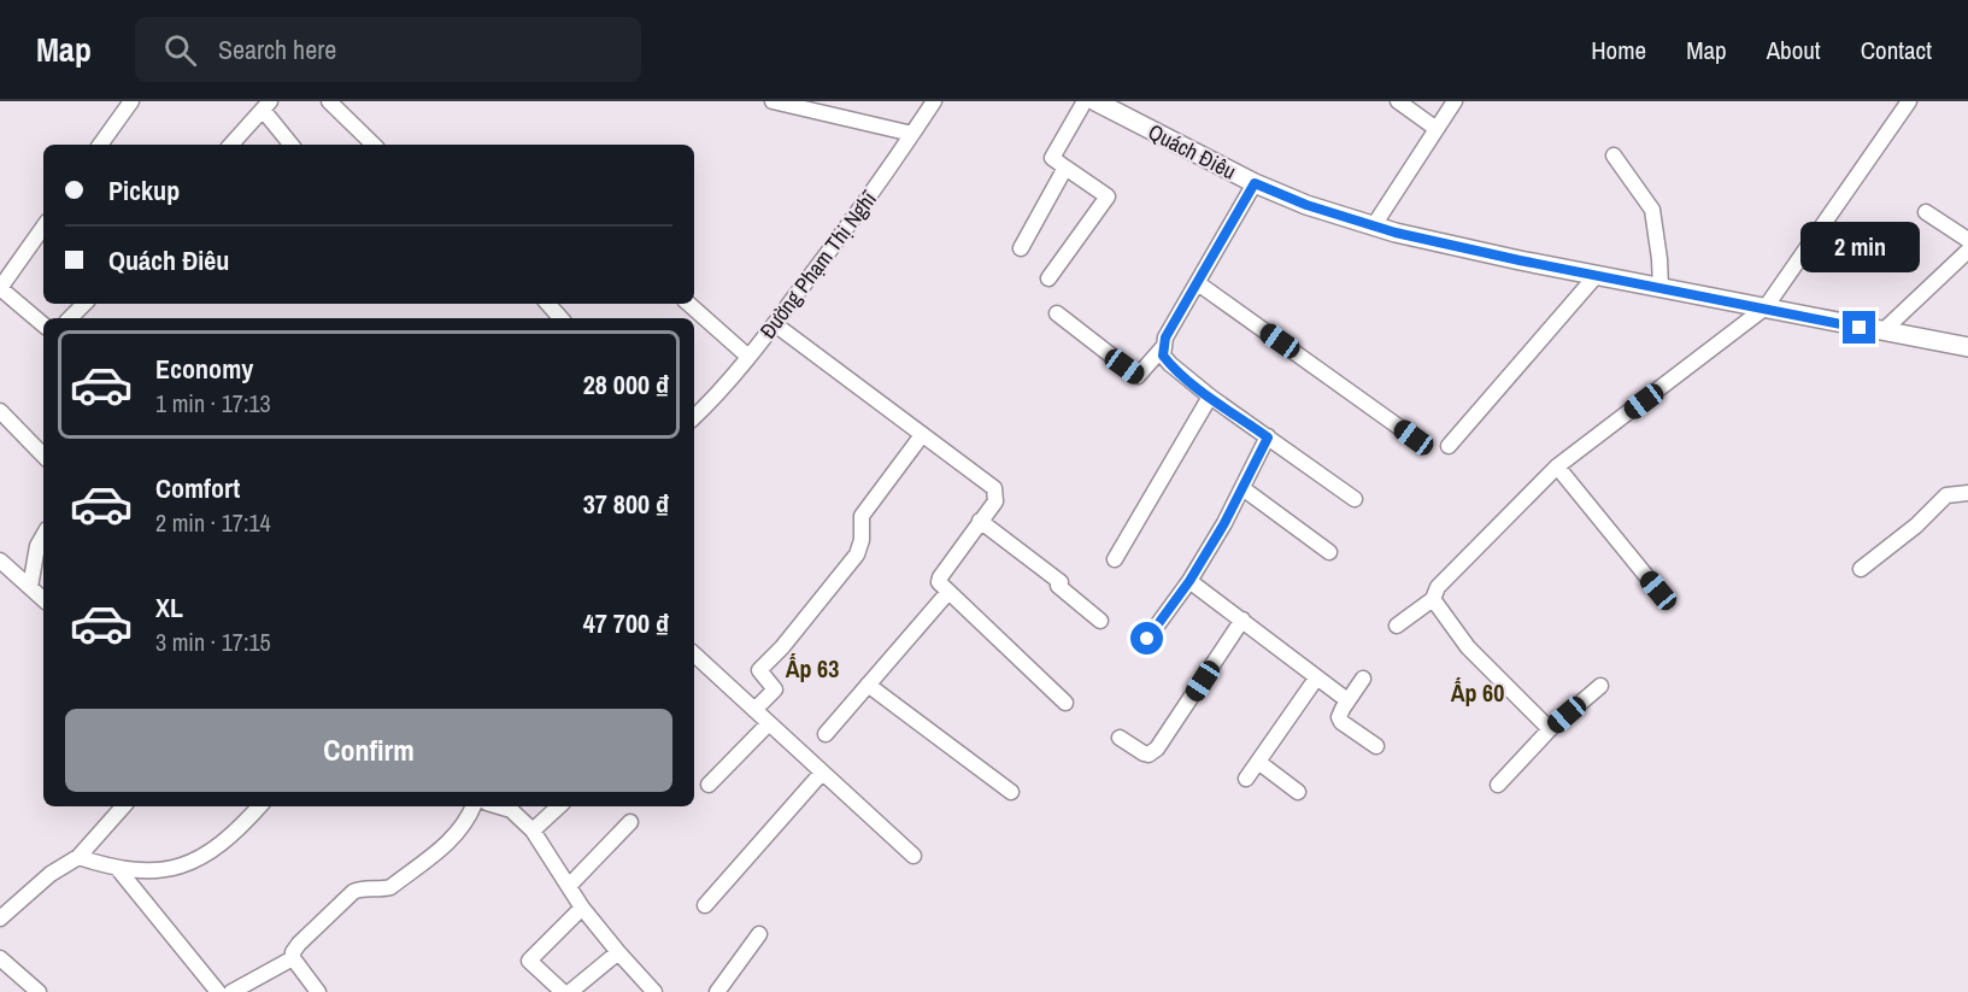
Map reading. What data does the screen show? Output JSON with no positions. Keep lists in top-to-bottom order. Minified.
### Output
{"streets":{"main road":["Quách Điêu"],"street":["Đường Phạm Thị Nghĩ"]},"districts":["Ấp 63","Ấp 60"],"page":{"header":"Map","search":"Search here","nav":["Home","Map","About","Contact"],"banner":["Pickup","Quách Điêu"],"bubble":"2 min","list":[{"name":"Economy","note":"1 min · 17:13","value":"28 000 ₫"},{"name":"Comfort","note":"2 min · 17:14","value":"37 800 ₫"},{"name":"XL","note":"3 min · 17:15","value":"47 700 ₫"}],"buttons":"Confirm"}}
